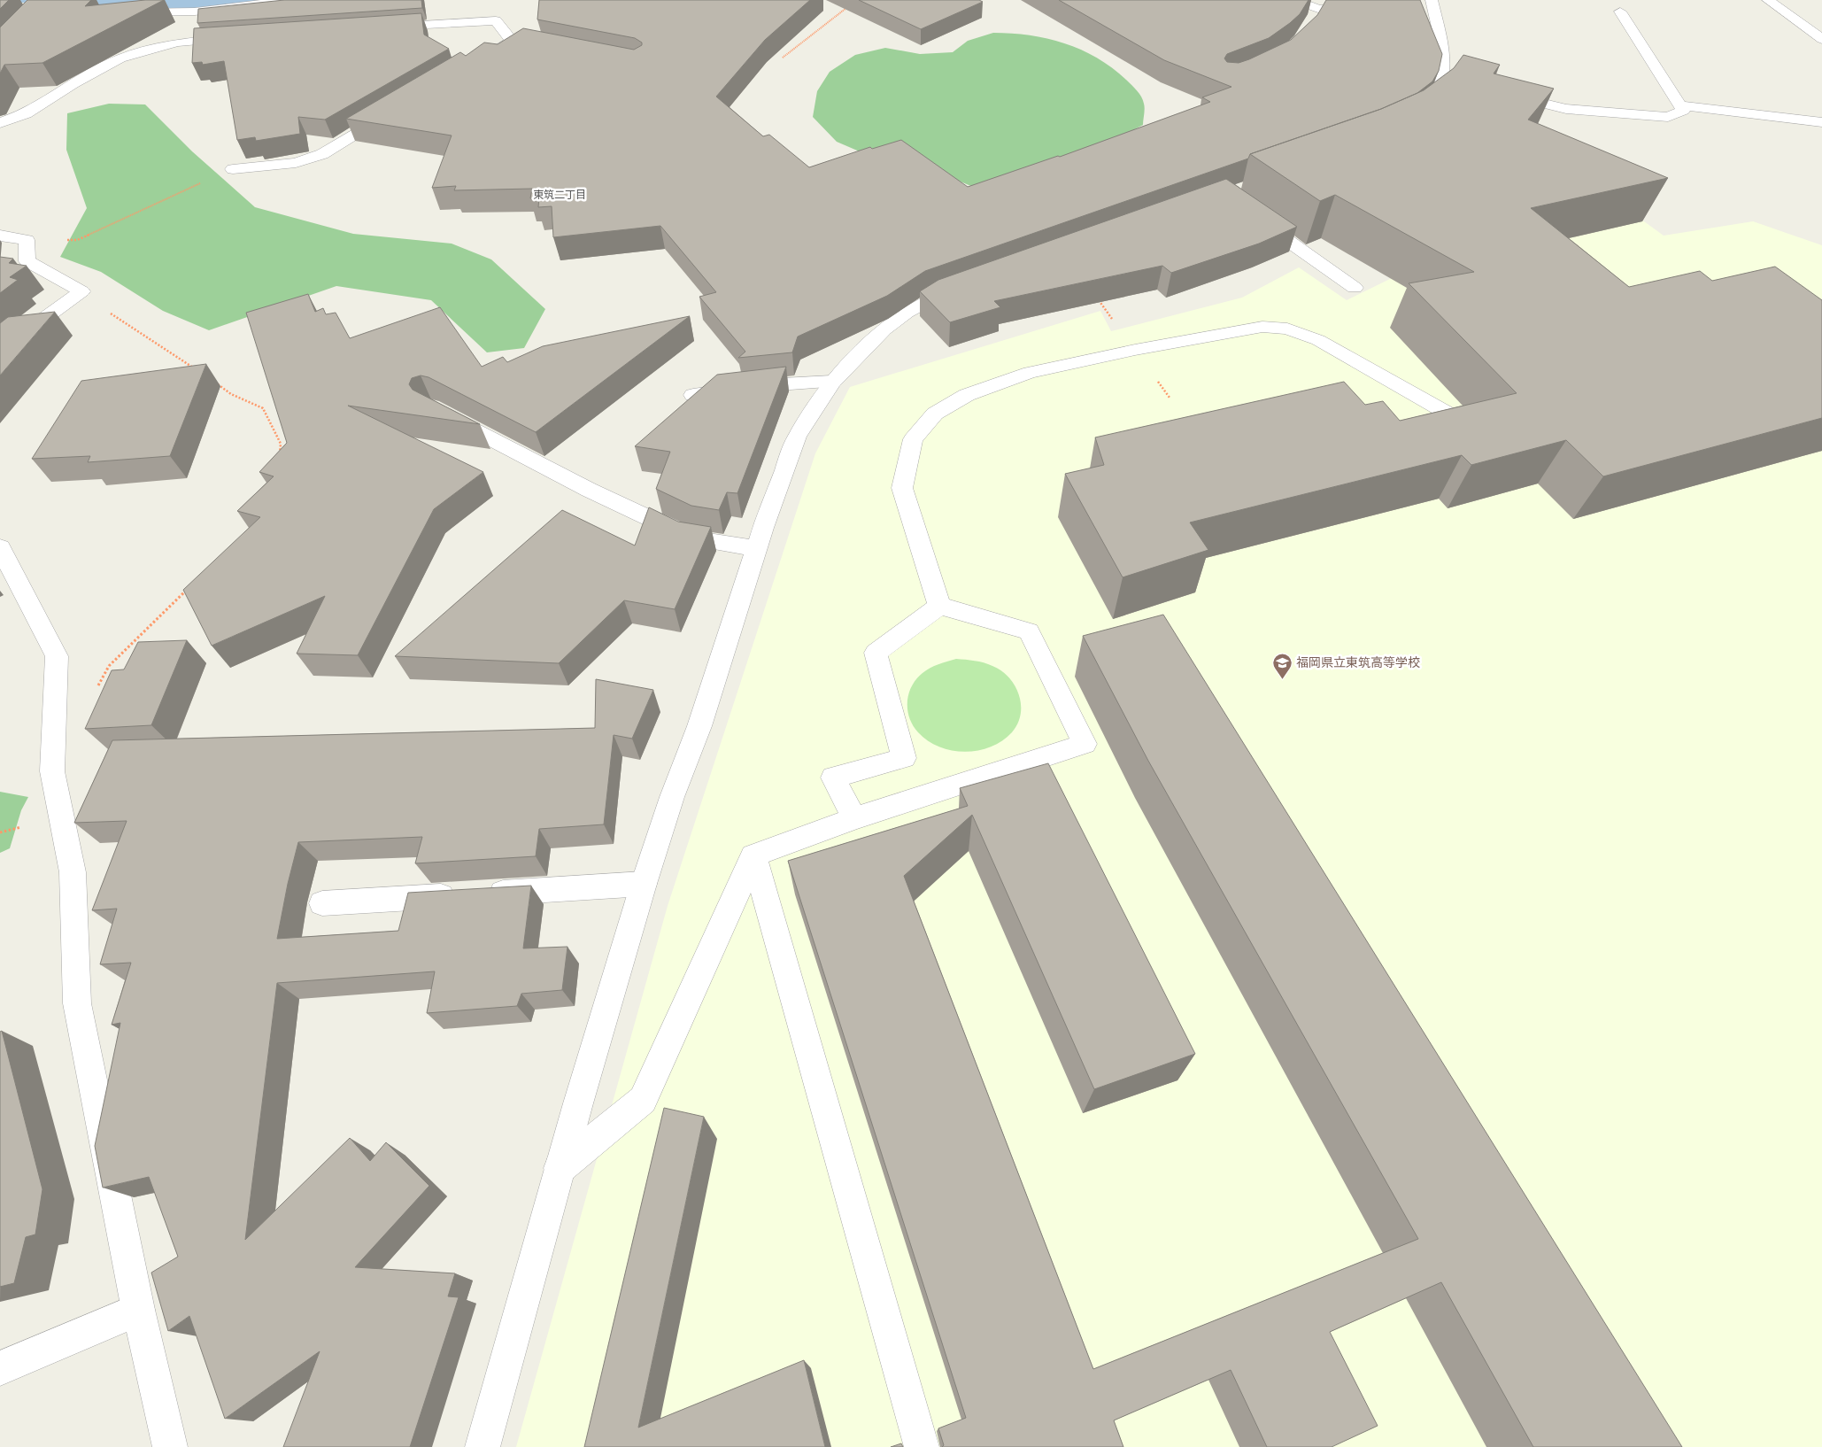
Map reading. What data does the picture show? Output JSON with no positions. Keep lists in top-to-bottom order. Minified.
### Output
{"districts":["東筑二丁目"],"places":{"school or university":["福岡県立東筑高等学校"]}}
